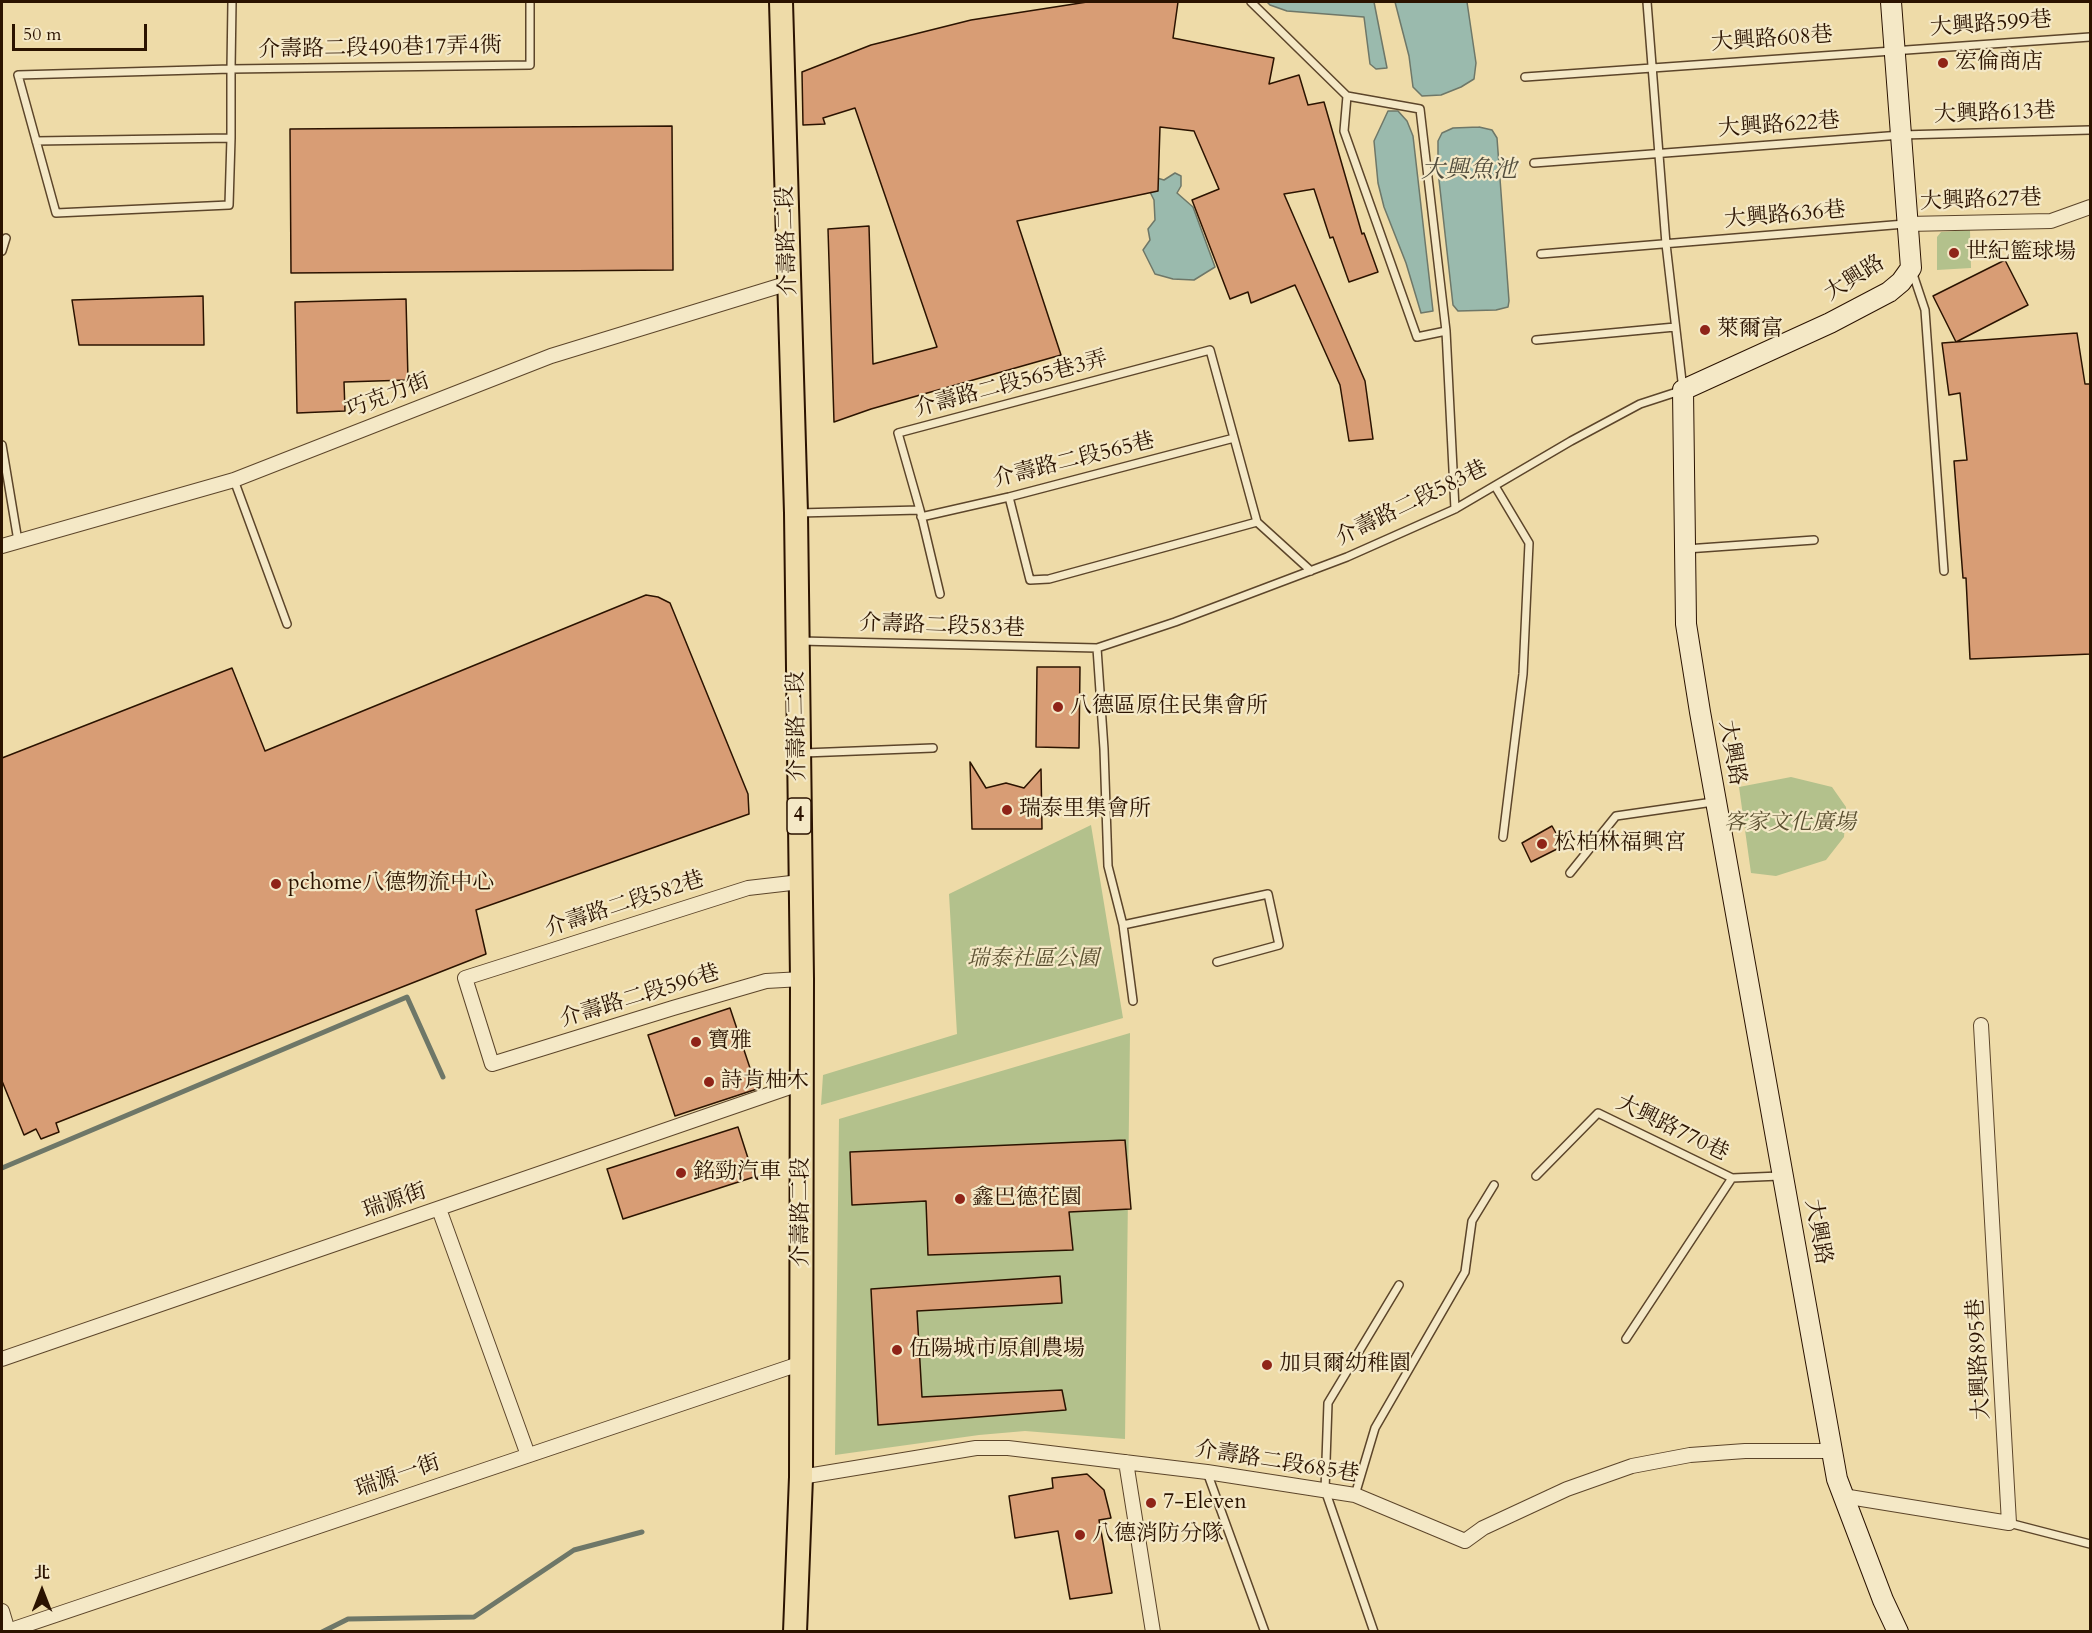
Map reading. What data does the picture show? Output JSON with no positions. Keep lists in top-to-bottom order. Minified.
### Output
{"streets":{"main road":["介壽路二段","4"],"street":["大興路627巷","大興路","巧克力街","介壽路二段582巷","介壽路二段596巷","瑞源街","大興路895巷","介壽路二段685巷","瑞源一街"],"lane":["大興路599巷","大興路608巷","介壽路二段490巷17弄4衖","大興路613巷","大興路622巷","大興路636巷","介壽路二段565巷3弄","介壽路二段565巷","介壽路二段583巷","大興路770巷"]},"crossings":[["大興路599巷","大興路608巷"],["大興路599巷","大興路"],["大興路608巷","大興路"],["大興路613巷","大興路622巷"],["大興路613巷","大興路"],["大興路622巷","大興路"],["大興路627巷","大興路636巷"],["大興路627巷","大興路"],["大興路636巷","大興路"],["介壽路二段","巧克力街"],["介壽路二段","介壽路二段565巷"],["介壽路二段","介壽路二段583巷"],["介壽路二段","介壽路二段582巷"],["介壽路二段","介壽路二段596巷"],["介壽路二段","瑞源街"],["介壽路二段","介壽路二段685巷"],["介壽路二段","瑞源一街"],["大興路","介壽路二段583巷"],["大興路","大興路770巷"],["大興路","介壽路二段685巷"],["介壽路二段565巷3弄","介壽路二段565巷"],["介壽路二段582巷","介壽路二段596巷"]],"water":["大興魚池"],"parks":["客家文化廣場","瑞泰社區公園"],"places":["宏倫商店","世紀籃球場","萊爾富","八德區原住民集會所","瑞泰里集會所","松柏林福興宮","pchome八德物流中心","寶雅","詩肯柚木","銘勁汽車","鑫巴德花園","伍陽城市原創農場","加貝爾幼稚園","7-Eleven","八德消防分隊"],"scale_bar":"50 m","north":"top"}
